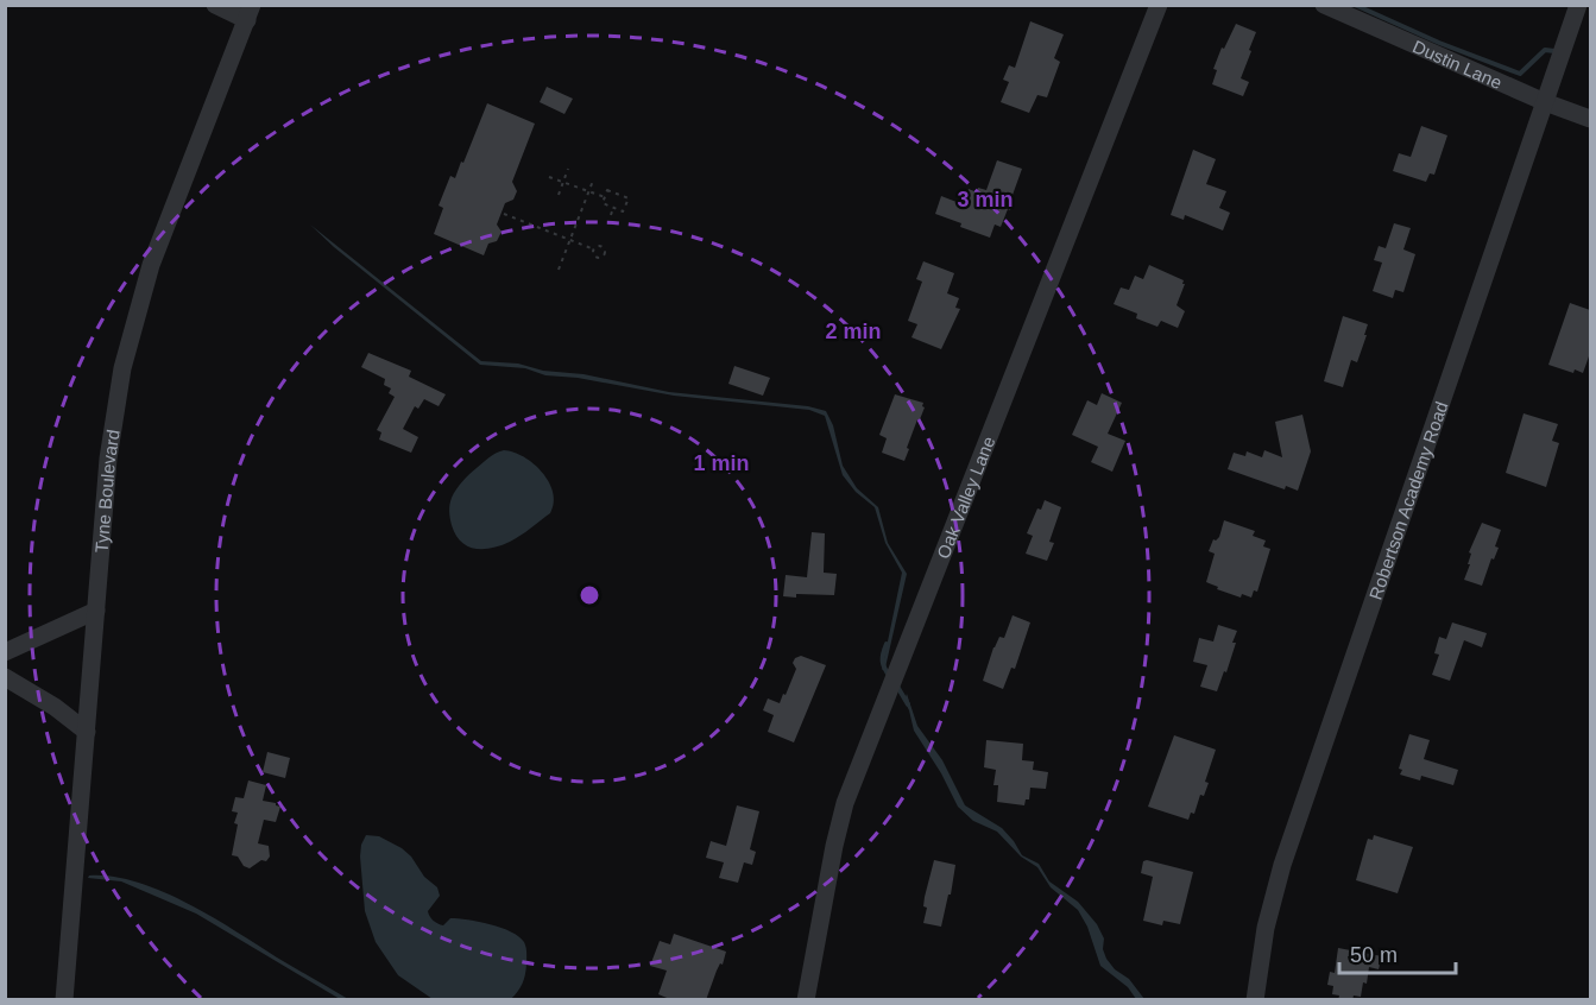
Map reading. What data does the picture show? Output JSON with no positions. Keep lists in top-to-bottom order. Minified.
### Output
{"streets":{"street":["Dustin Lane","Tyne Boulevard","Oak Valley Lane","Robertson Academy Road"]},"crossings":[["Dustin Lane","Robertson Academy Road"]],"scale_bar":"50 m","rings":["3 min","2 min","1 min"]}
